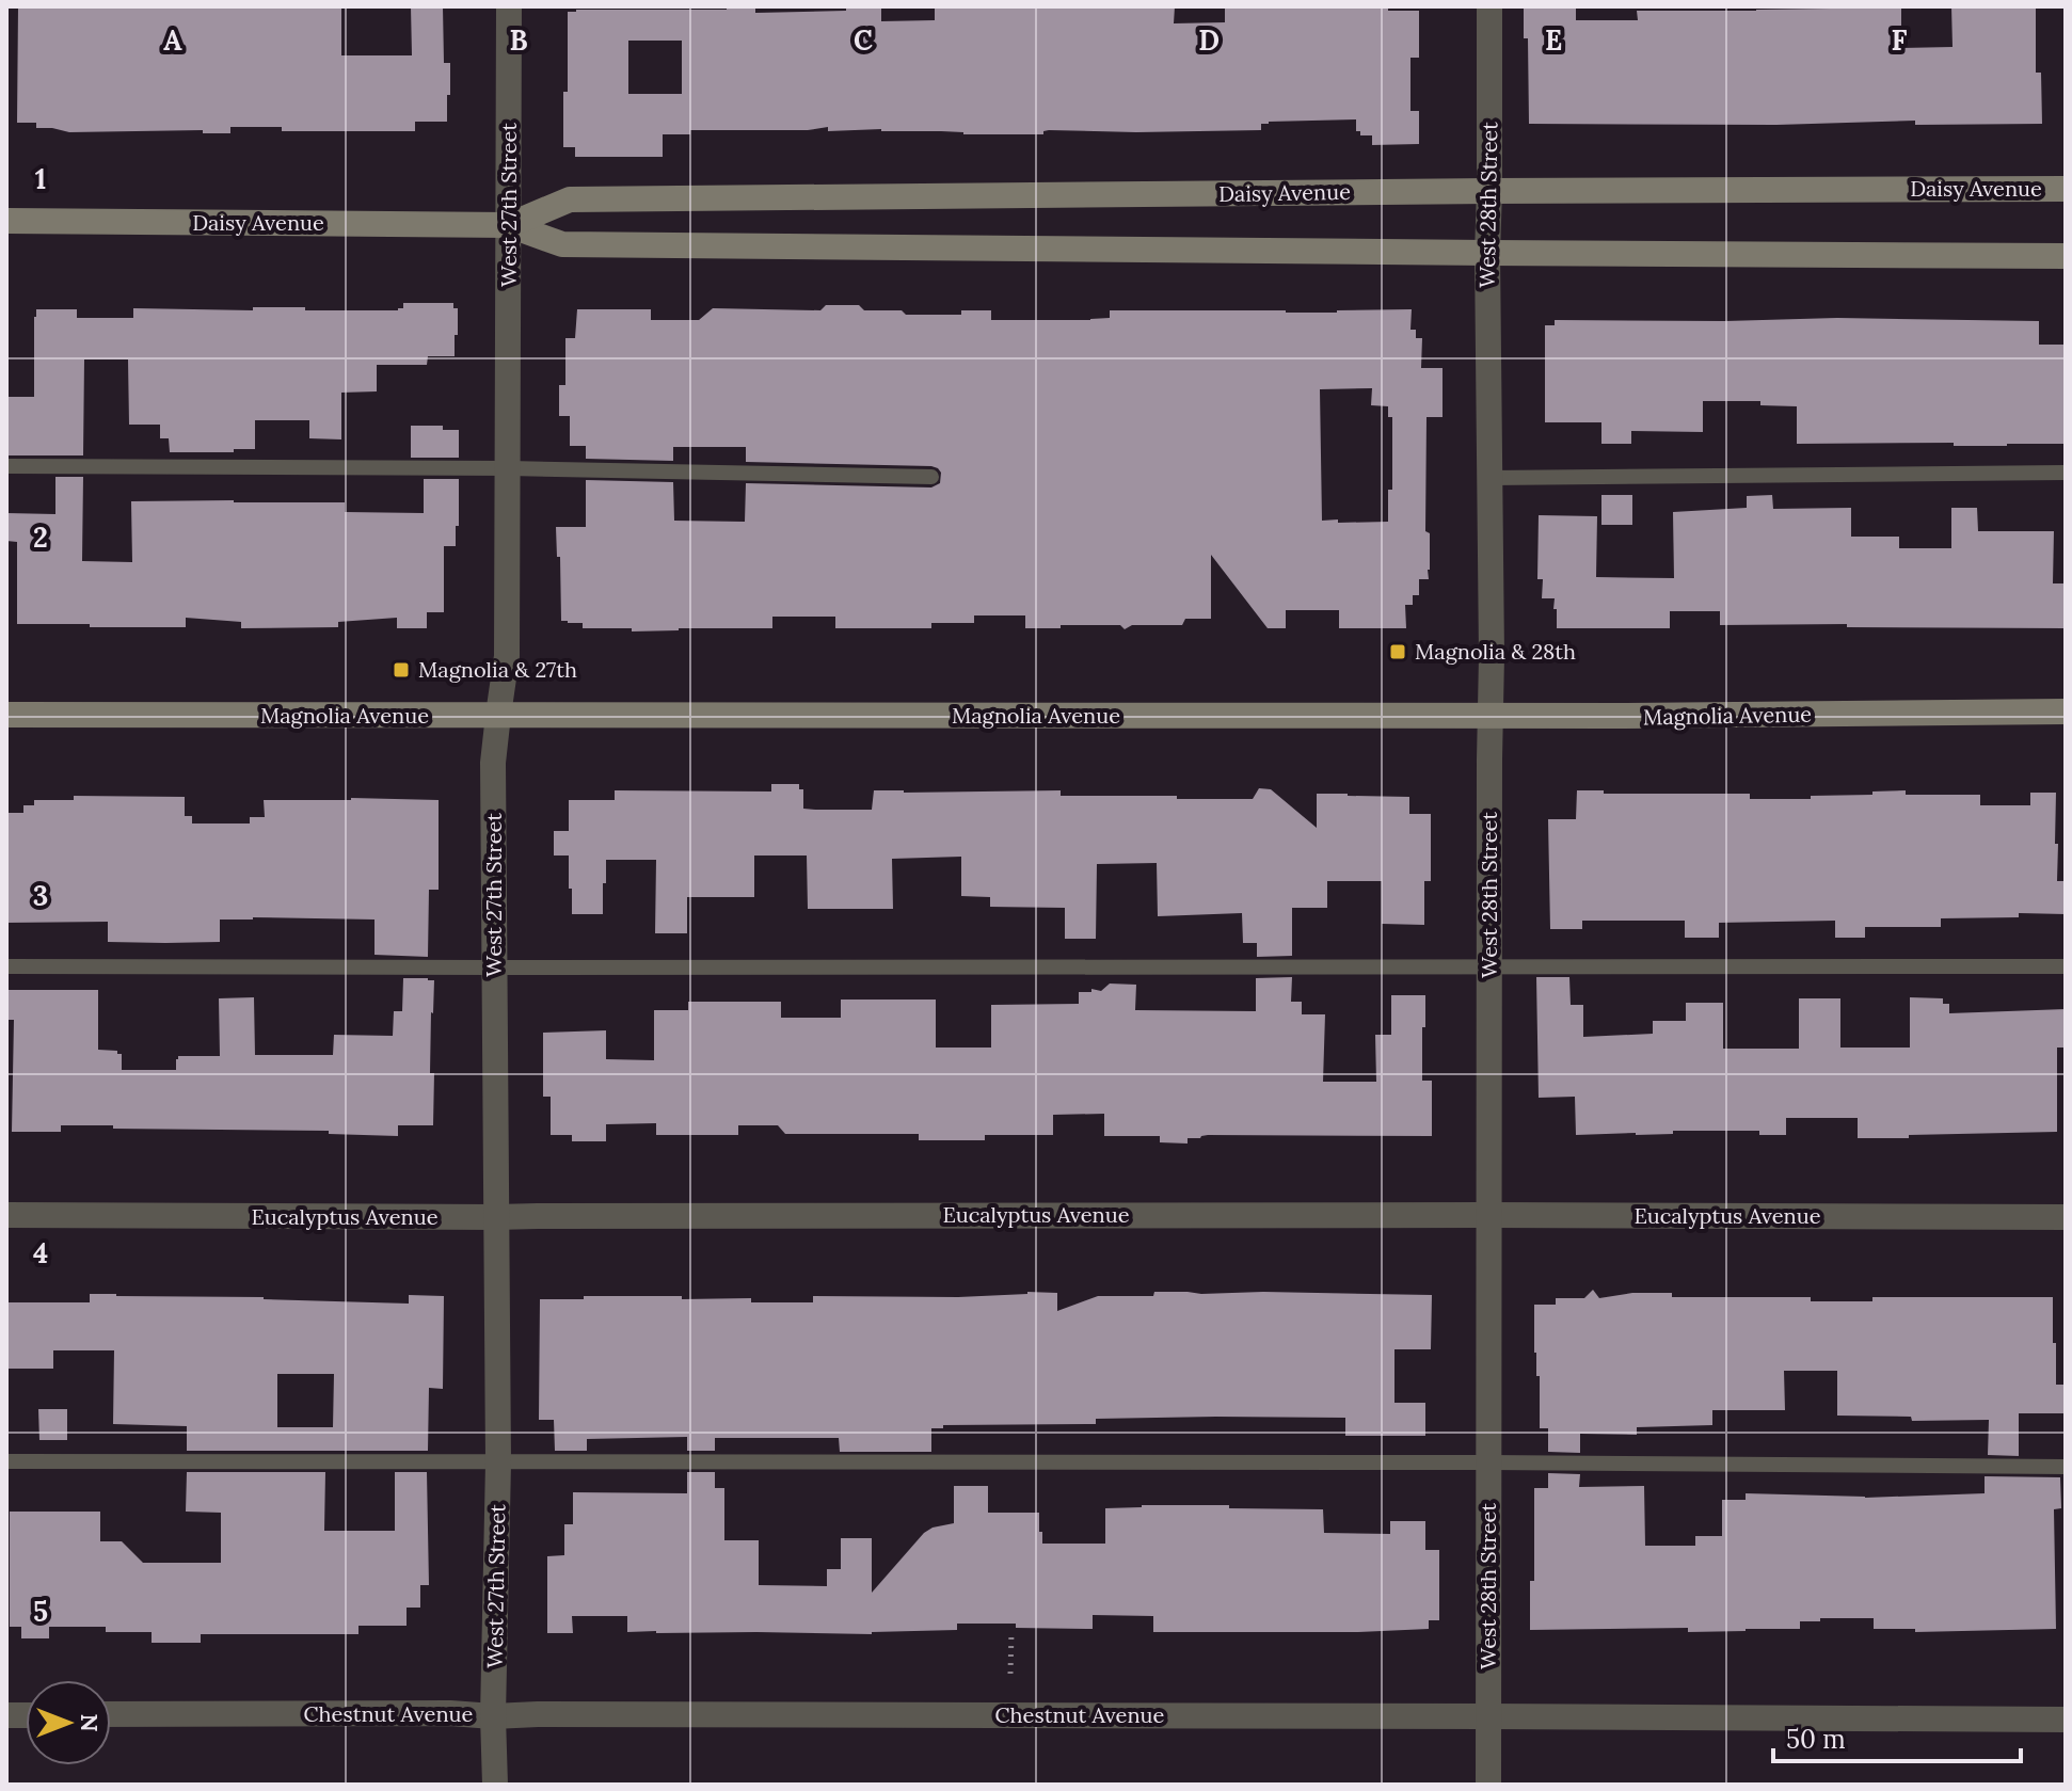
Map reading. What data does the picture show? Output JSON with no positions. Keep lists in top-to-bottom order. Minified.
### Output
{"streets":{"street":["Daisy Avenue","West 27th Street","West 28th Street","Magnolia Avenue","Eucalyptus Avenue","Chestnut Avenue"]},"crossings":[["Daisy Avenue","West 27th Street"],["Daisy Avenue","West 28th Street"],["West 27th Street","Magnolia Avenue"],["West 27th Street","Eucalyptus Avenue"],["West 27th Street","Chestnut Avenue"],["West 28th Street","Magnolia Avenue"],["West 28th Street","Eucalyptus Avenue"],["West 28th Street","Chestnut Avenue"]],"places":{"transit":["Magnolia & 28th","Magnolia & 27th"]},"scale_bar":"50 m","north":"right","grid":{"columns":["A","B","C","D","E","F"],"rows":["1","2","3","4","5"]}}
